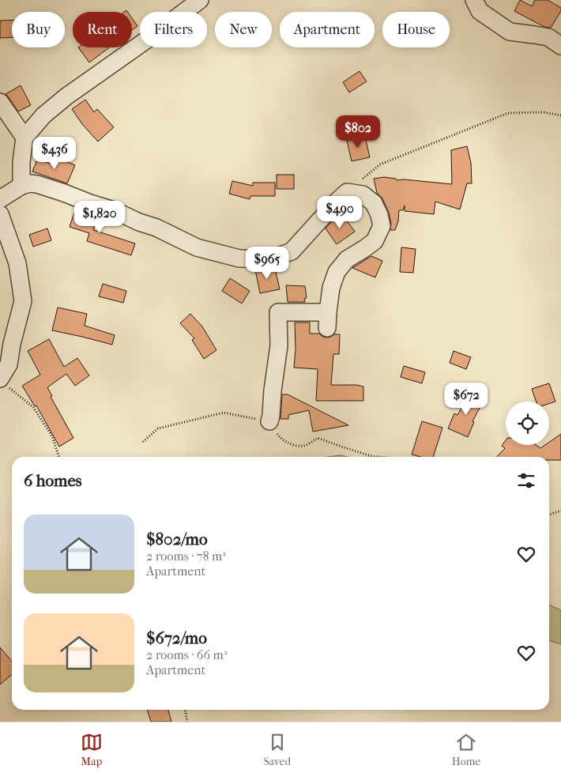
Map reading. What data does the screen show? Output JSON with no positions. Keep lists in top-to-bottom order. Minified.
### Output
{"page":{"chip":["Buy","Rent","Filters","New","Apartment","House"],"price":["$802","$436","$490","$1,820","$965","$672"],"heading":"6 homes","list":[{"name":"$802/mo","note":"2 rooms · 78 m² · Apartment"},{"name":"$672/mo","note":"2 rooms · 66 m² · Apartment"}],"tabs":["Map","Saved","Home"]}}
